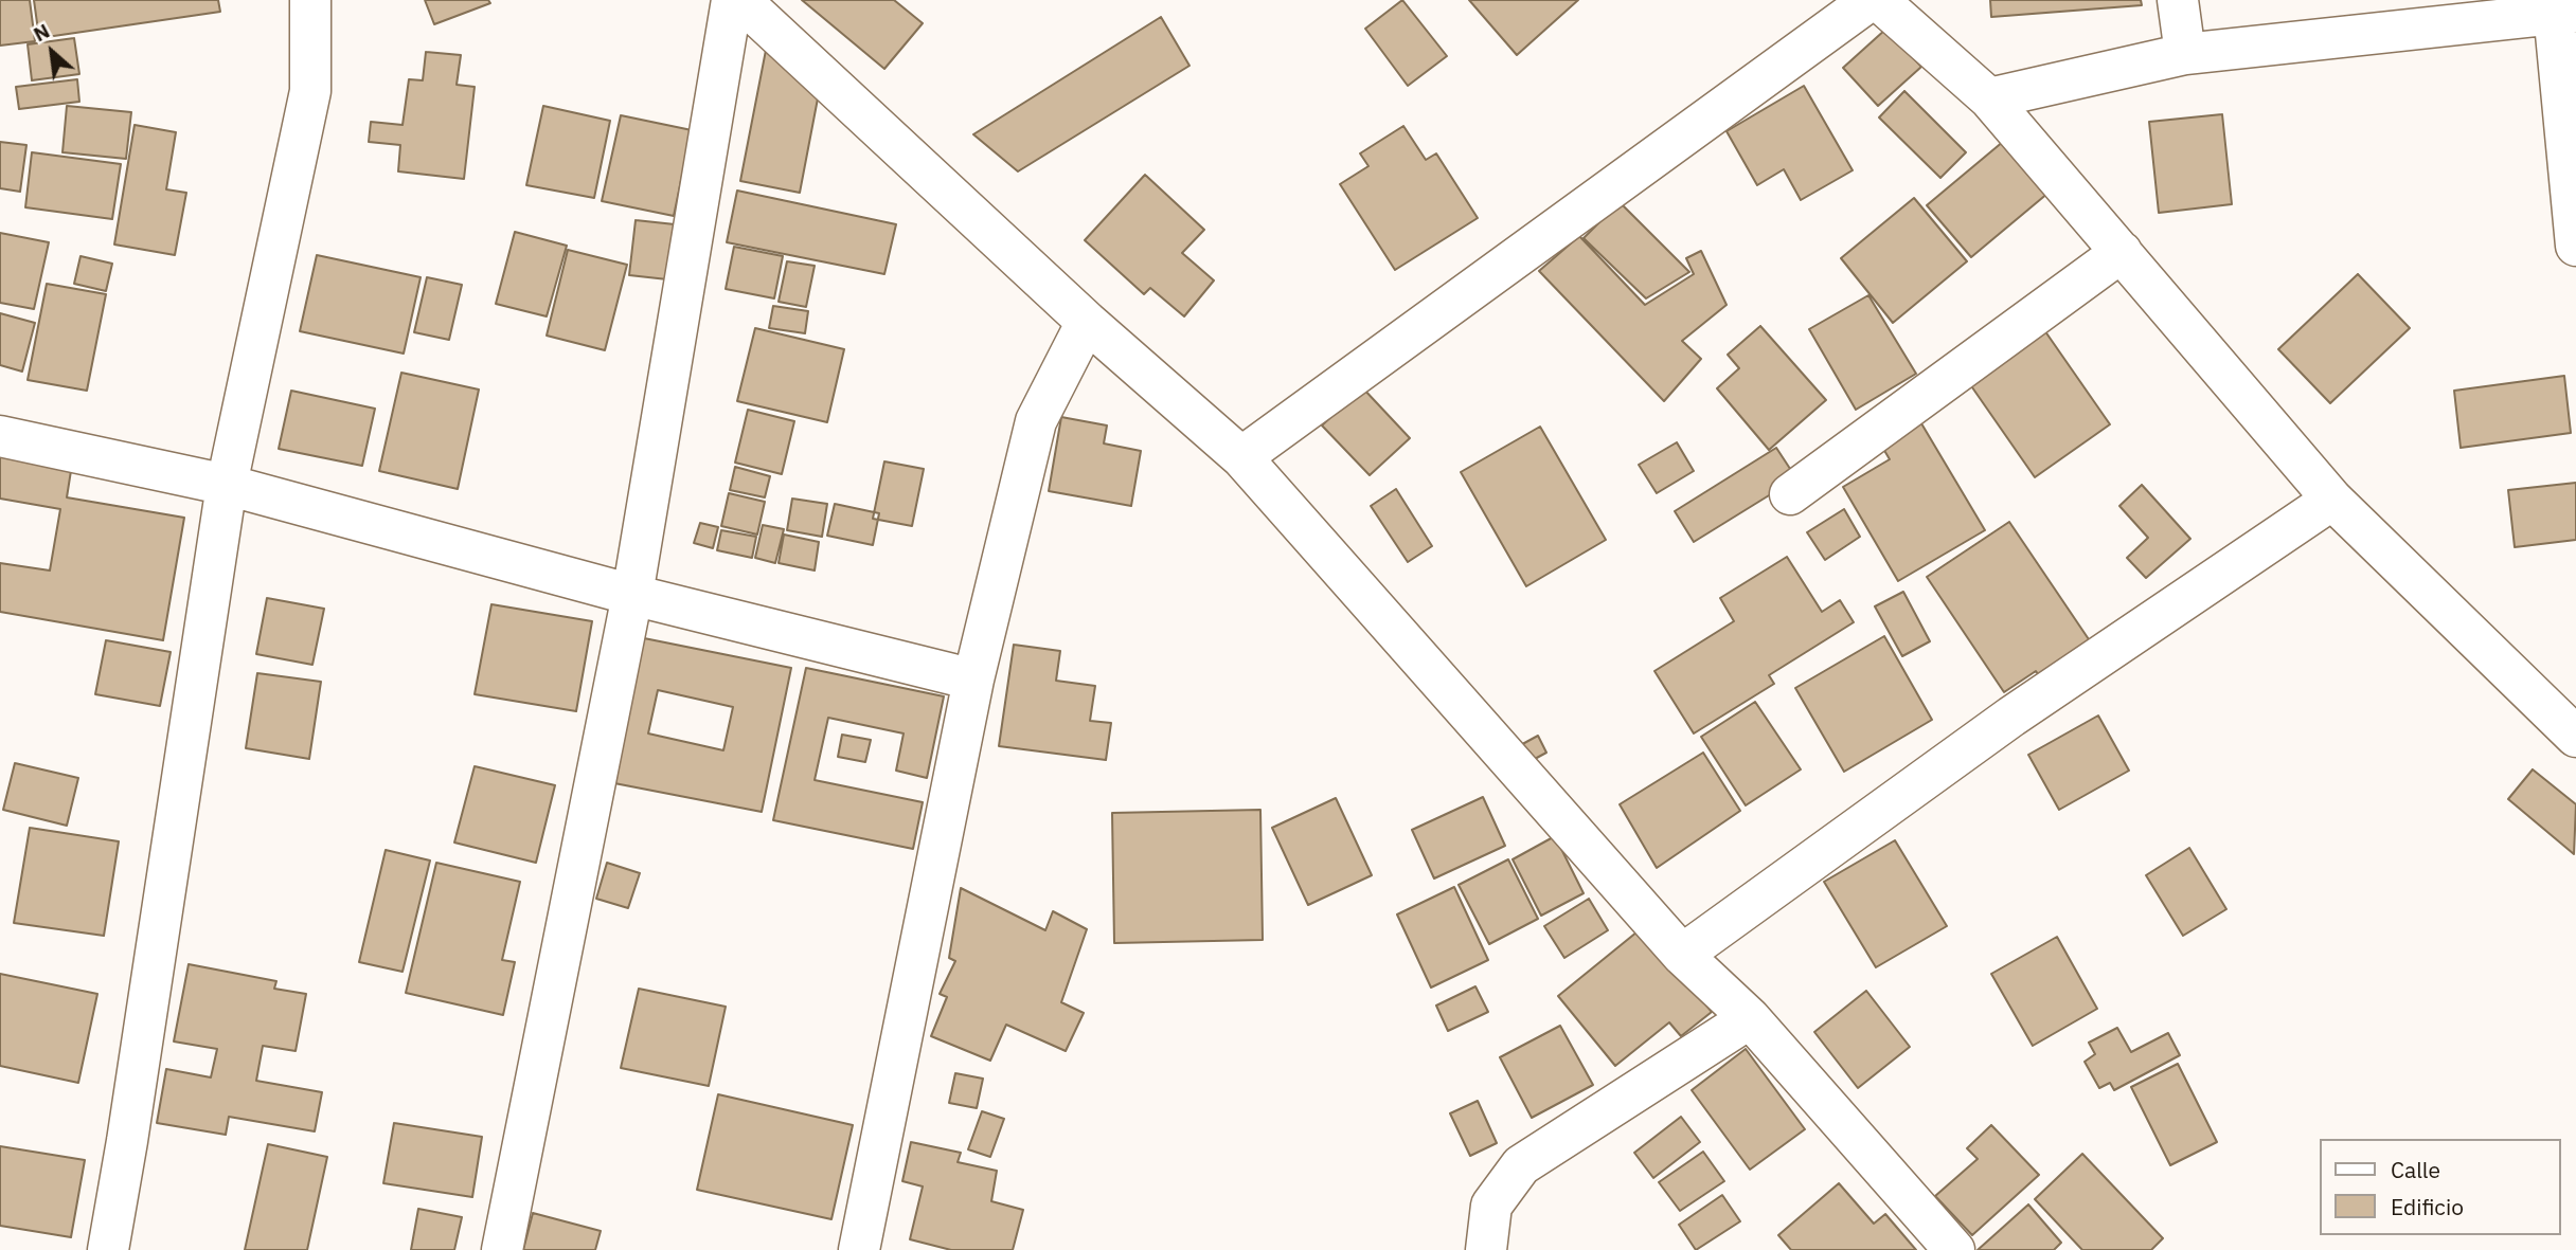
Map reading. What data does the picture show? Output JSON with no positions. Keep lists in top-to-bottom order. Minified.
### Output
{"legend":["Calle","Edificio"],"north":"top left"}
